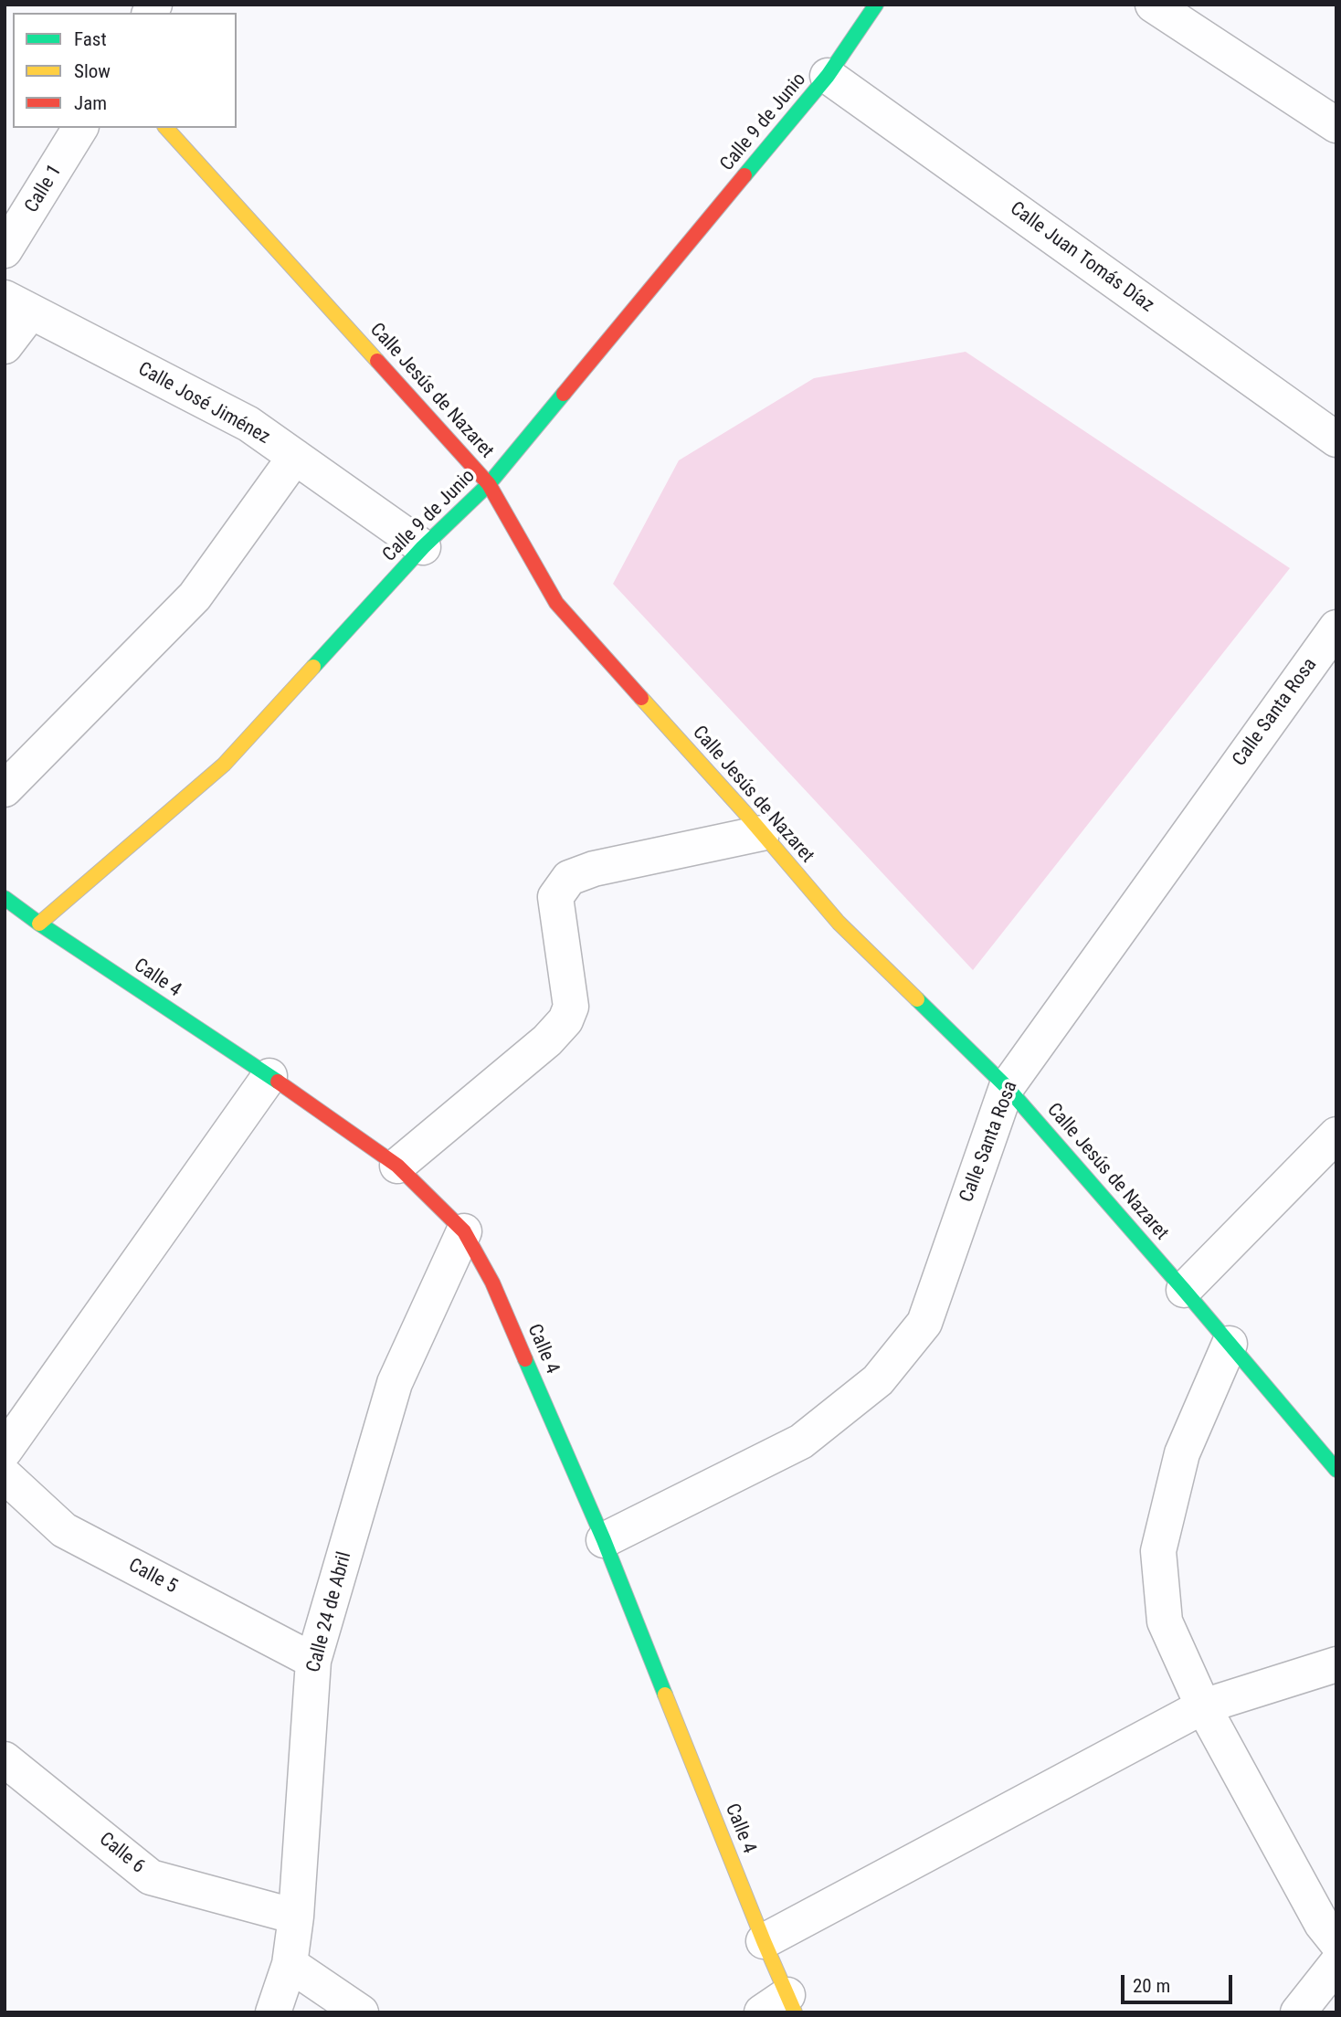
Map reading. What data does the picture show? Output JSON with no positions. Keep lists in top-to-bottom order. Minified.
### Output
{"streets":{"street":["Calle 9 de Junio","Calle 1","Calle Juan Tomás Díaz","Calle Jesús de Nazaret","Calle José Jiménez","Calle Santa Rosa","Calle 4","Calle 5","Calle 24 de Abril","Calle 6"]},"crossings":[["Calle 9 de Junio","Calle Juan Tomás Díaz"],["Calle 9 de Junio","Calle Jesús de Nazaret"],["Calle 9 de Junio","Calle José Jiménez"],["Calle 9 de Junio","Calle 4"],["Calle Jesús de Nazaret","Calle Santa Rosa"],["Calle Santa Rosa","Calle 4"],["Calle 4","Calle 24 de Abril"],["Calle 5","Calle 24 de Abril"],["Calle 24 de Abril","Calle 6"]],"legend":["Fast","Slow","Jam"],"scale_bar":"20 m"}
